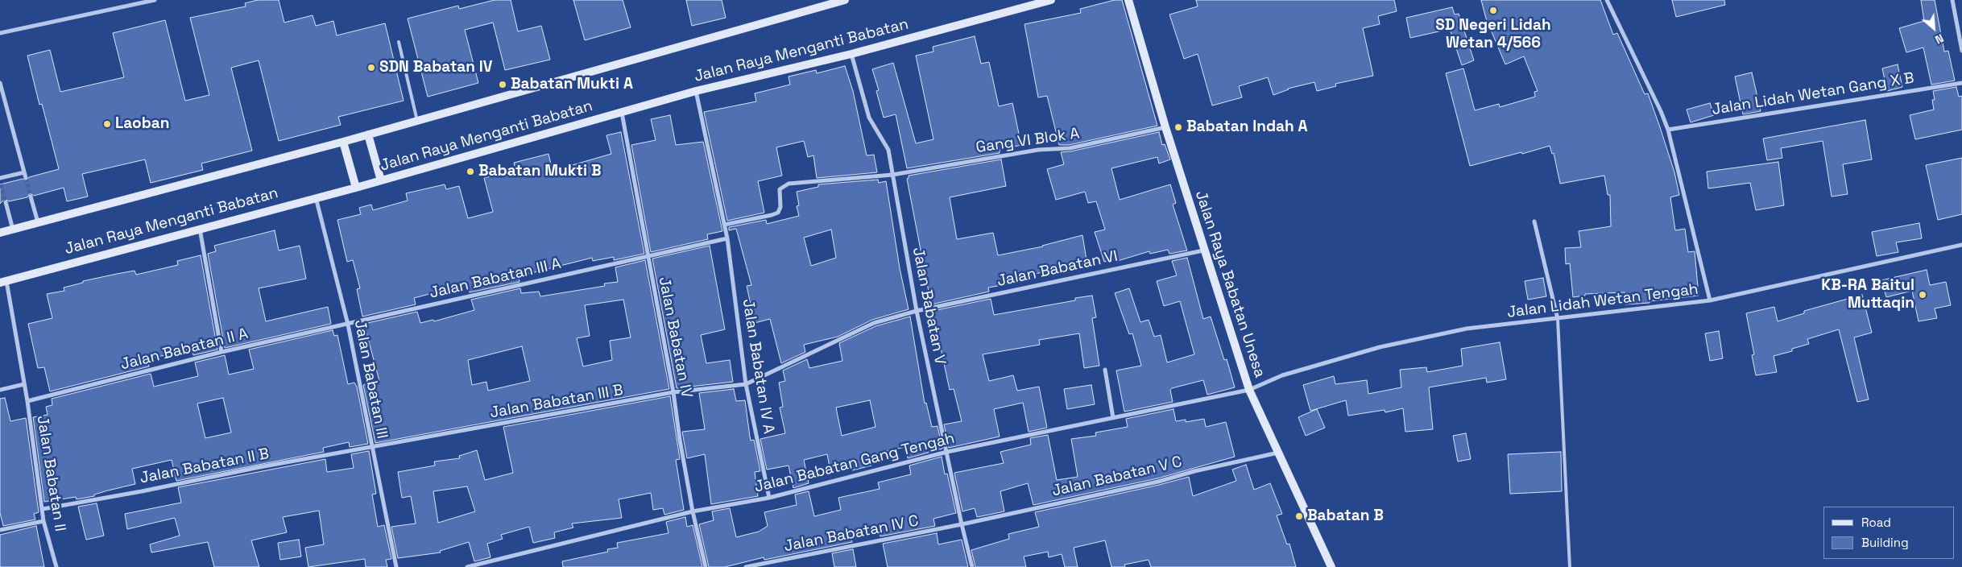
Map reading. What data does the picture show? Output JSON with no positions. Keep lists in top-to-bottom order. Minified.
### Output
{"streets":{"main road":["Jalan Raya Menganti Babatan","Jalan Raya Babatan Unesa"],"street":["Jalan Lidah Wetan Gang X B","Gang VI Blok A","Jalan Babatan VI","Jalan Babatan III A","Jalan Lidah Wetan Tengah","Jalan Babatan V","Jalan Babatan IV","Jalan Babatan II A","Jalan Babatan IV A","Jalan Babatan III","Jalan Babatan III B","Jalan Babatan Gang Tengah","Jalan Babatan II B","Jalan Babatan II","Jalan Babatan V C","Jalan Babatan IV C"]},"crossings":[["Jalan Raya Menganti Babatan","Jalan Babatan V"],["Jalan Raya Menganti Babatan","Jalan Babatan IV"],["Jalan Raya Menganti Babatan","Jalan Babatan IV A"],["Jalan Raya Menganti Babatan","Jalan Babatan III"],["Jalan Raya Menganti Babatan","Jalan Babatan II"],["Gang VI Blok A","Jalan Raya Babatan Unesa"],["Gang VI Blok A","Jalan Babatan V"],["Jalan Babatan VI","Jalan Raya Babatan Unesa"],["Jalan Babatan VI","Jalan Babatan V"],["Jalan Babatan VI","Jalan Babatan IV A"],["Jalan Babatan VI","Jalan Babatan III B"],["Jalan Babatan III A","Jalan Babatan IV"],["Jalan Babatan III A","Jalan Babatan II A"],["Jalan Babatan III A","Jalan Babatan III"],["Jalan Raya Babatan Unesa","Jalan Lidah Wetan Tengah"],["Jalan Raya Babatan Unesa","Jalan Babatan Gang Tengah"],["Jalan Raya Babatan Unesa","Jalan Babatan V C"],["Jalan Lidah Wetan Tengah","Jalan Babatan Gang Tengah"],["Jalan Babatan V","Jalan Babatan Gang Tengah"],["Jalan Babatan V","Jalan Babatan V C"],["Jalan Babatan V","Jalan Babatan IV C"],["Jalan Babatan IV","Jalan Babatan III B"],["Jalan Babatan IV","Jalan Babatan Gang Tengah"],["Jalan Babatan II A","Jalan Babatan III"],["Jalan Babatan II A","Jalan Babatan II"],["Jalan Babatan IV A","Jalan Babatan III B"],["Jalan Babatan IV A","Jalan Babatan Gang Tengah"],["Jalan Babatan III","Jalan Babatan III B"],["Jalan Babatan III","Jalan Babatan II B"],["Jalan Babatan III B","Jalan Babatan II B"],["Jalan Babatan II B","Jalan Babatan II"],["Jalan Babatan V C","Jalan Babatan IV C"]],"places":["SD Negeri Lidah Wetan 4/566","SDN Babatan IV","Babatan Mukti A","Laoban","Babatan Indah A","Babatan Mukti B","KB-RA Baitul Muttaqin","Babatan B"],"legend":["Road","Building"],"north":"bottom right"}
